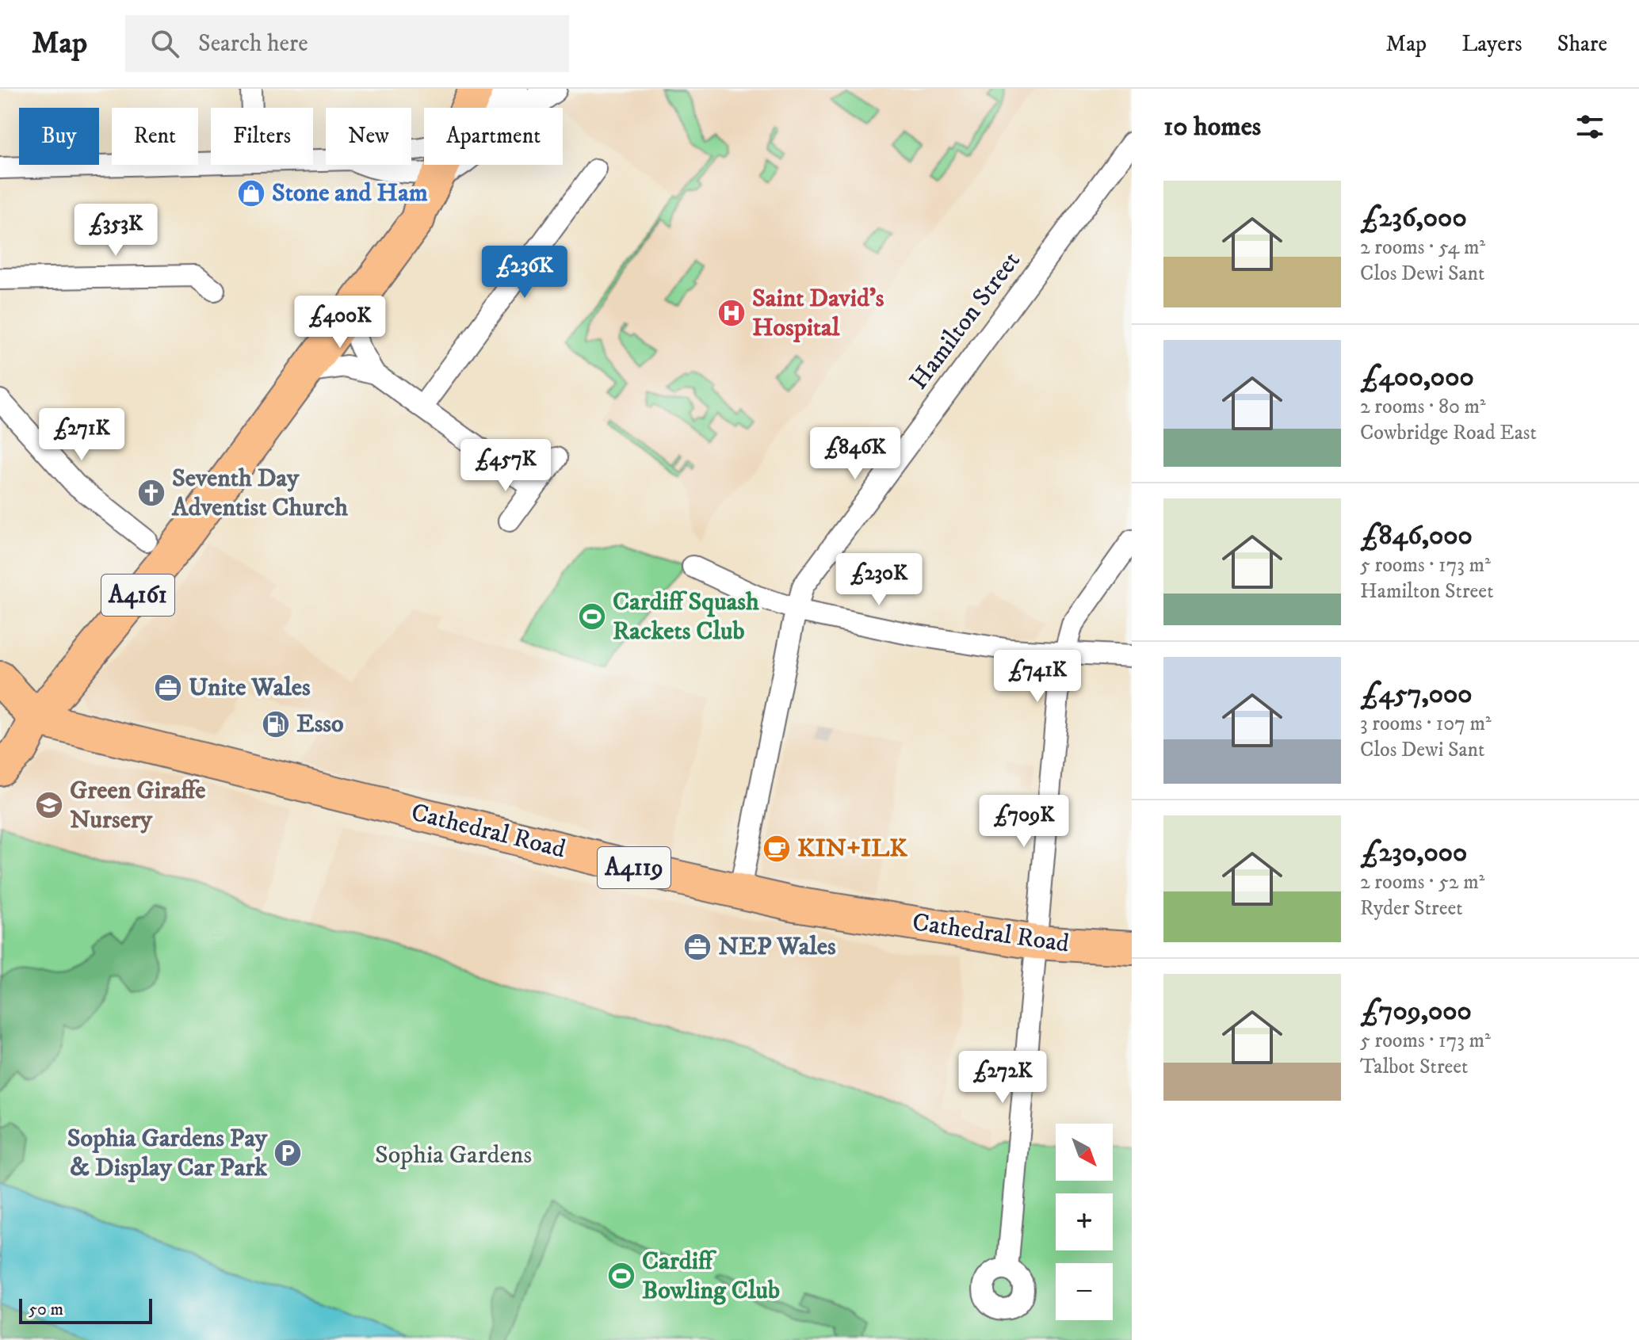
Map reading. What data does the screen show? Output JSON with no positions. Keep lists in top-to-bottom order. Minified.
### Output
{"streets":{"main road":["A4161","Cathedral Road","A4119"],"street":["Hamilton Street"]},"crossings":[["Hamilton Street","Cathedral Road"],["A4161","Cathedral Road"]],"parks":["Sophia Gardens"],"places":{"shop":["Stone and Ham"],"hospital":["Saint David's Hospital"],"church":["Seventh Day Adventist Church"],"sports":["Cardiff Squash Rackets Club","Cardiff Bowling Club"],"office":["Unite Wales","NEP Wales"],"fuel station":["Esso"],"school or university":["Green Giraffe Nursery"],"cafe":["KIN+ILK"],"parking":["Sophia Gardens Pay & Display Car Park"]},"scale_bar":"50 m","north":"bottom right","page":{"header":"Map","search":"Search here","nav":["Map","Layers","Share"],"heading":"10 homes","chip":["Buy","Rent","Filters","New","Apartment"],"list":[{"name":"£236,000","note":"2 rooms · 54 m² · Clos Dewi Sant"},{"name":"£400,000","note":"2 rooms · 80 m² · Cowbridge Road East"},{"name":"£846,000","note":"5 rooms · 173 m² · Hamilton Street"},{"name":"£457,000","note":"3 rooms · 107 m² · Clos Dewi Sant"},{"name":"£230,000","note":"2 rooms · 52 m² · Ryder Street"},{"name":"£709,000","note":"5 rooms · 173 m² · Talbot Street"}],"price":["£353K","£236K","£400K","£271K","£846K","£457K","£230K","£741K","£709K","£272K"],"map_buttons":["+","−"],"scale":"50 m"}}
